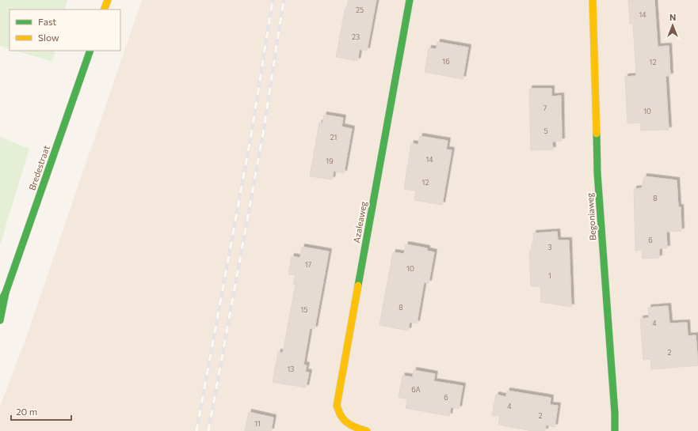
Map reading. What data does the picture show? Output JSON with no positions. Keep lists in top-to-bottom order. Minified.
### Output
{"streets":{"street":["Bredestraat","Begoniaweg","Azaleaweg"]},"house_numbers":["25","14","23","16","12","7","10","5","21","14","19","12","8","6","3","17","10","1","8","15","4","2","13","6A","6","4","2","11"],"legend":["Fast","Slow"],"scale_bar":"20 m","north":"top"}
